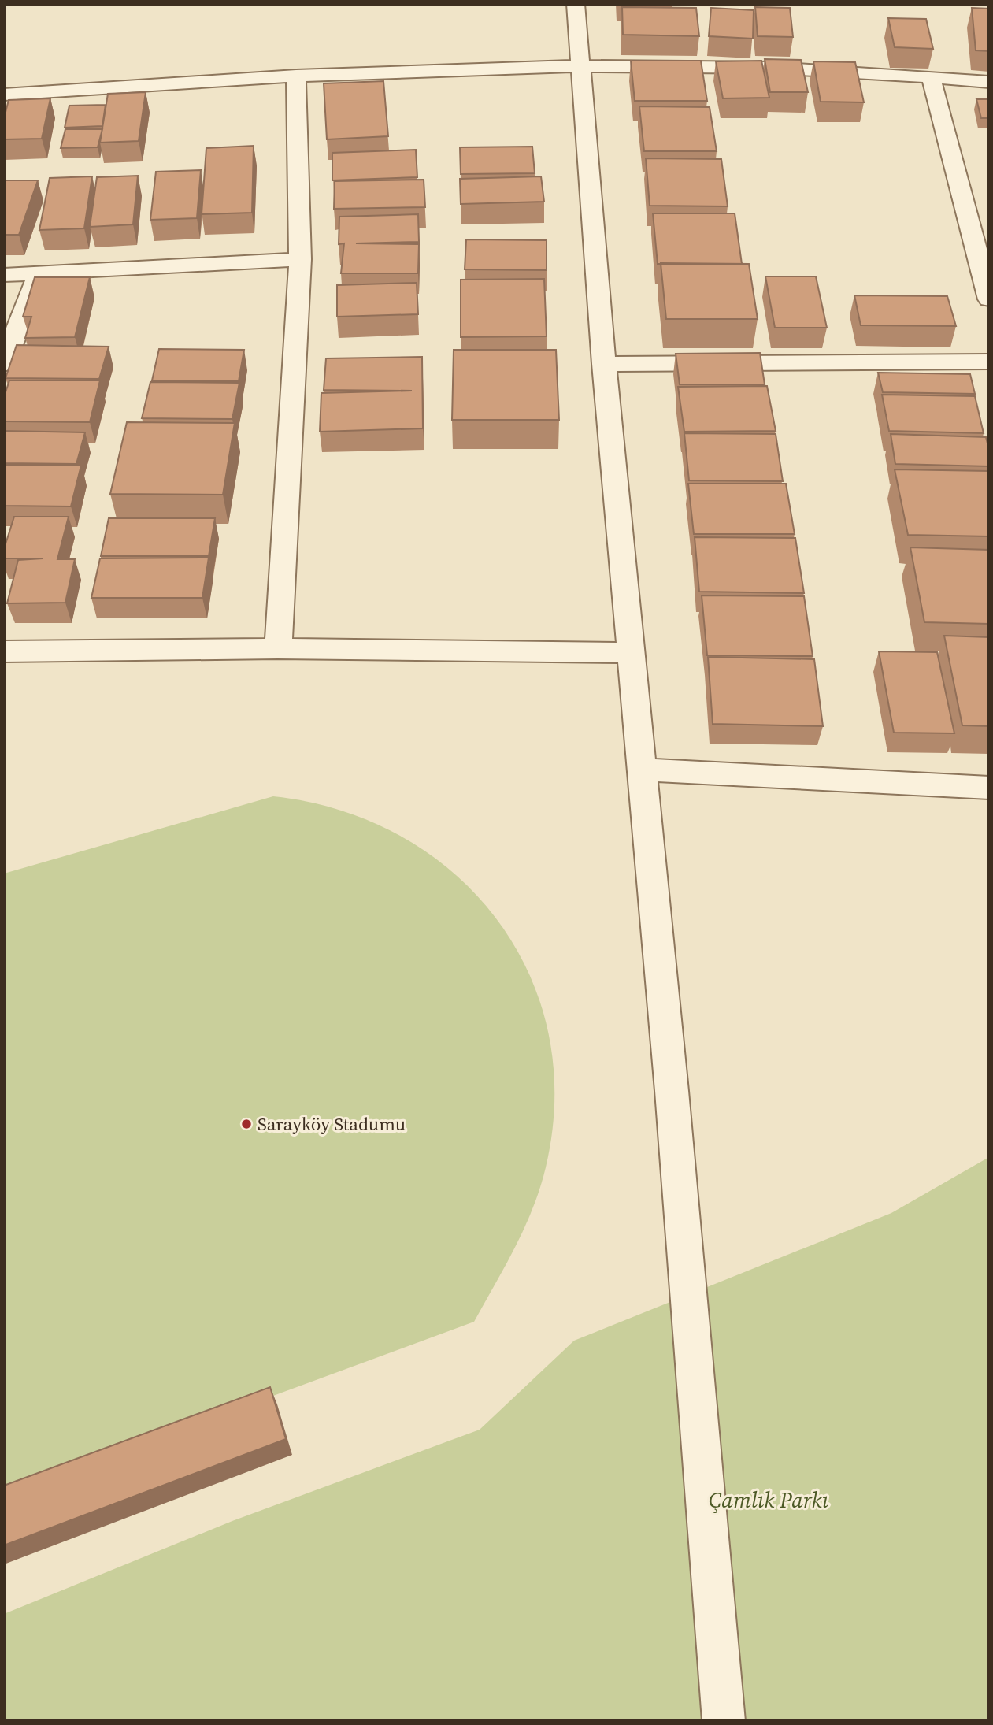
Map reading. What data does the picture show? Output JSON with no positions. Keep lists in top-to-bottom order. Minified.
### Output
{"parks":["Çamlık Parkı"],"places":["Sarayköy Stadumu"]}
